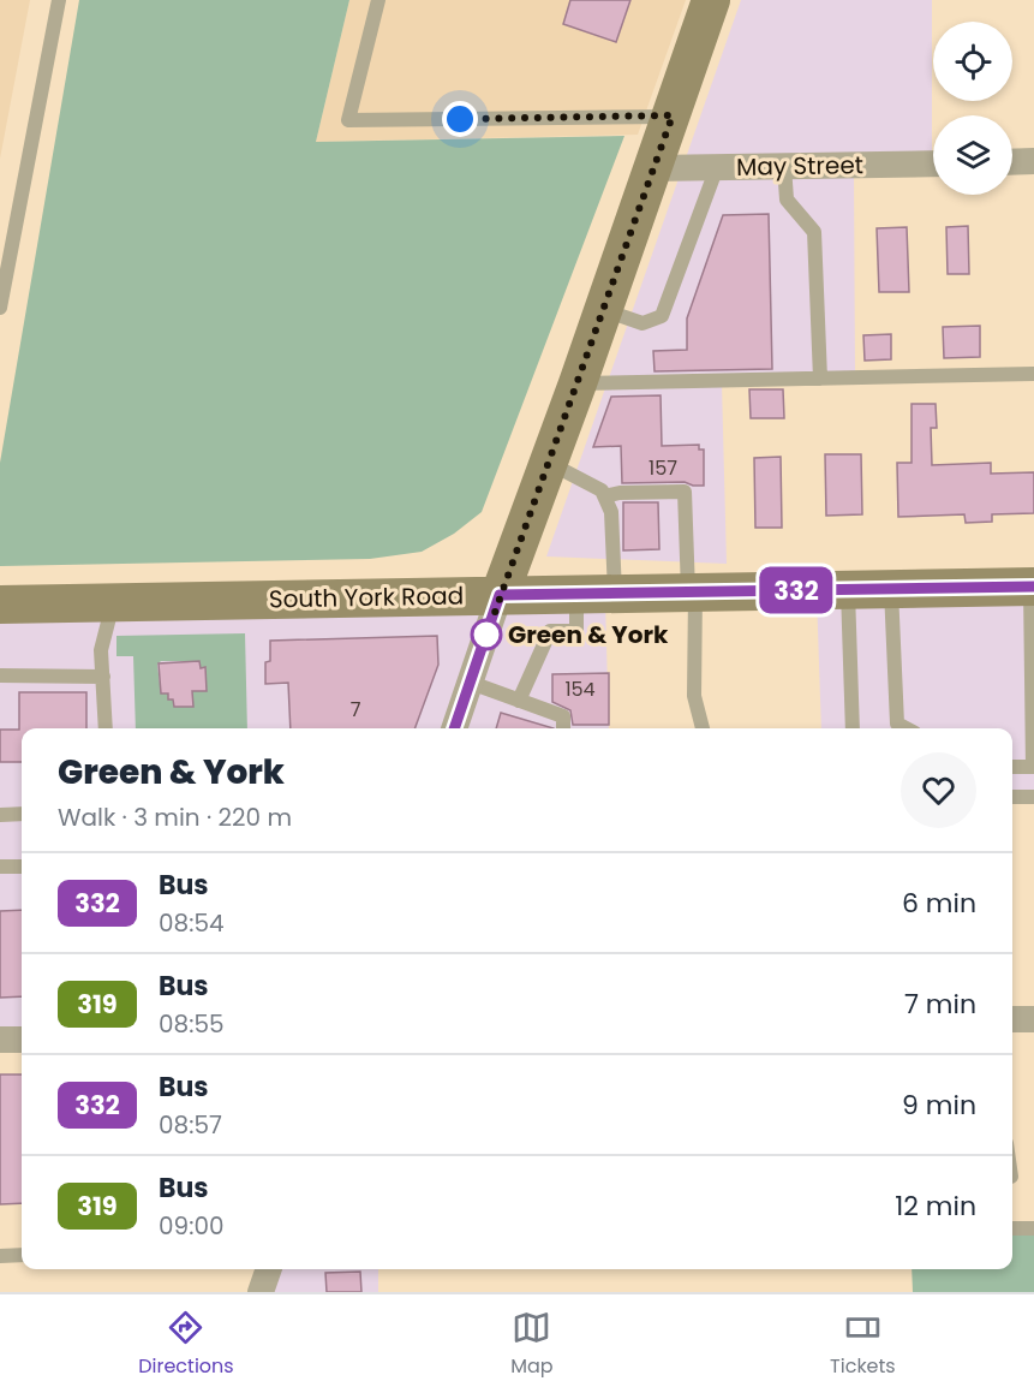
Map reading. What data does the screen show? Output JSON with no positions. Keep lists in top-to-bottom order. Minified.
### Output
{"streets":{"main road":["South York Road"],"street":["May Street"]},"places":["Green & York"],"lines":["bus line 332"],"house_numbers":["157","154","7"],"page":{"on_map":"332","heading":["Green & York","Walk · 3 min · 220 m"],"list":[{"mark":"332","name":"Bus","note":"08:54","value":"6 min"},{"mark":"319","name":"Bus","note":"08:55","value":"7 min"},{"mark":"332","name":"Bus","note":"08:57","value":"9 min"},{"mark":"319","name":"Bus","note":"09:00","value":"12 min"}],"tabs":["Directions","Map","Tickets"]}}
